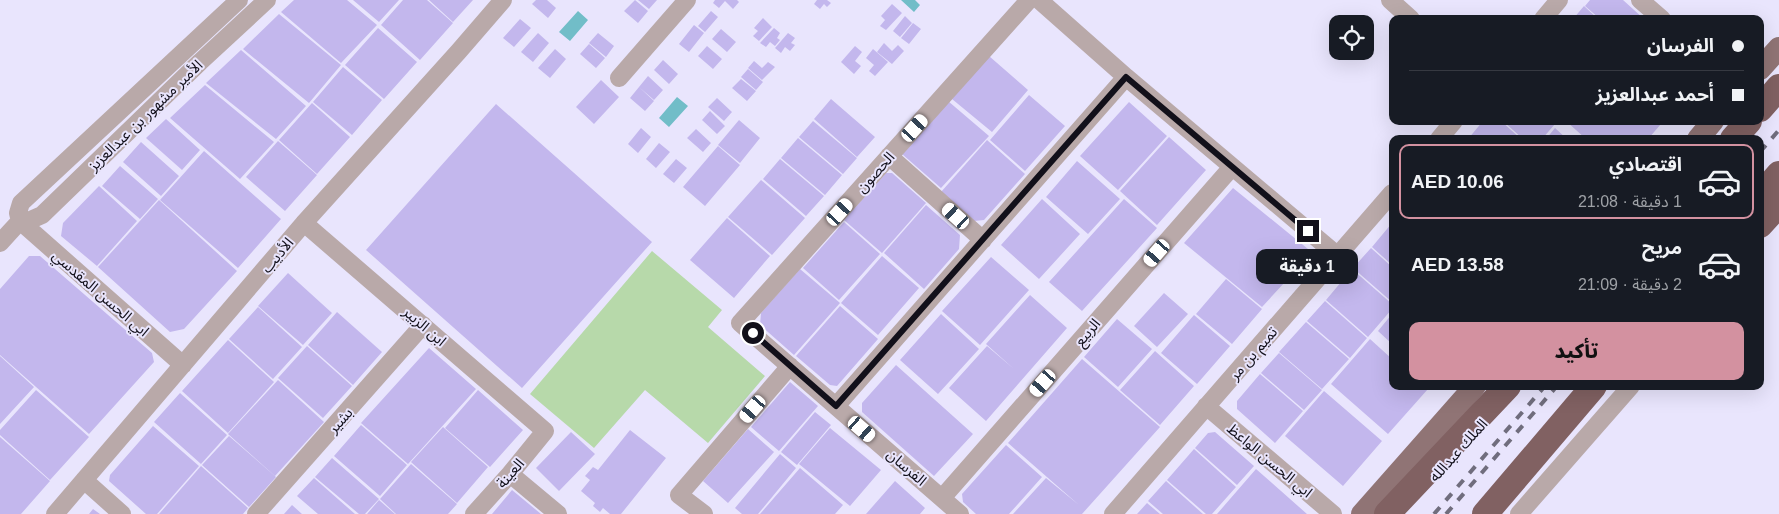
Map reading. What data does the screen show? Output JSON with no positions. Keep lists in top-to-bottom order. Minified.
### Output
{"streets":{"highway":["الملك عبدالله"],"street":["الأمير مشهور بن عبدالعزيز","الحصون","الأديب","ابي الحسن المقدسي","ابن الزبير","الربيع","تميم بن مر","بشير","ابي الحسن الواعظ","الفرسان","العينة"]},"crossings":[["الأمير مشهور بن عبدالعزيز","ابي الحسن المقدسي"],["الحصون","الفرسان"],["الأديب","ابي الحسن المقدسي"],["الأديب","ابن الزبير"],["ابن الزبير","بشير"],["ابن الزبير","العينة"],["الربيع","الفرسان"],["تميم بن مر","ابي الحسن الواعظ"]],"page":{"banner":["الفرسان","أحمد عبدالعزيز"],"list":[{"name":"اقتصادي","note":"1 دقيقة · 21:08","value":"AED 10.06"},{"name":"مريح","note":"2 دقيقة · 21:09","value":"AED 13.58"}],"bubble":"1 دقيقة","buttons":"تأكيد"}}
